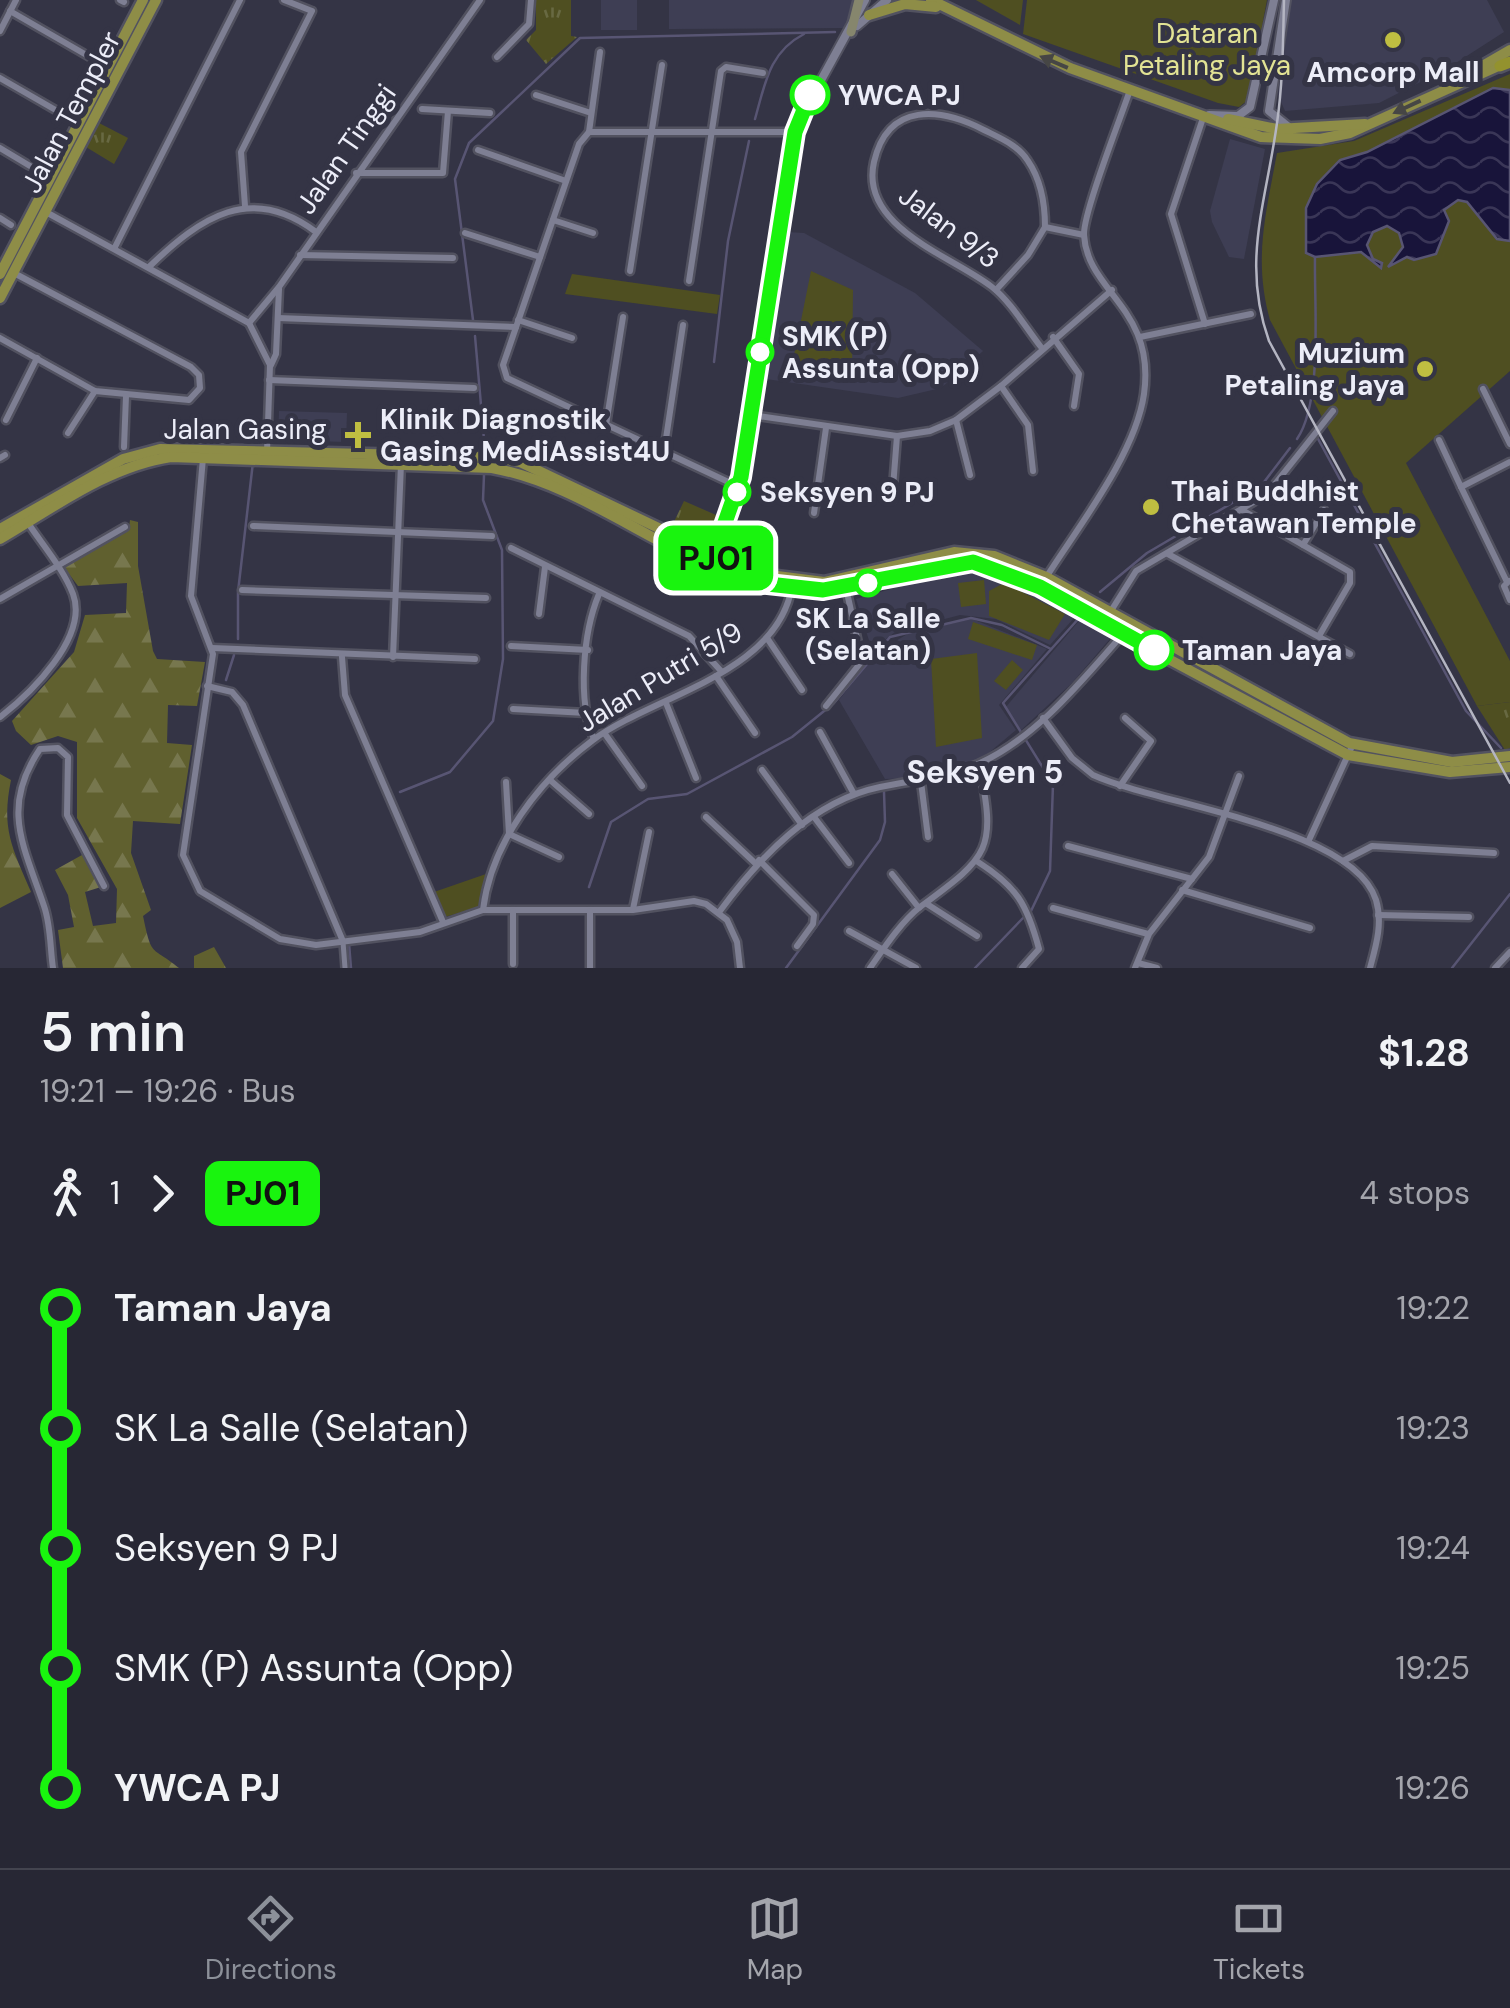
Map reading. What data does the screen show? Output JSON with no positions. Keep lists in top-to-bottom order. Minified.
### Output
{"streets":{"main road":["Jalan Templer","Jalan Gasing"],"street":["Jalan Tinggi","Jalan 9/3","Jalan Putri 5/9"]},"crossings":[["Jalan Gasing","Jalan Putri 5/9"]],"districts":["Seksyen 5"],"parks":["Dataran Petaling Jaya"],"places":{"other":["Amcorp Mall","YWCA PJ","SMK (P) Assunta (Opp)","Muzium Petaling Jaya","Seksyen 9 PJ","Thai Buddhist Chetawan Temple","SK La Salle (Selatan)","Taman Jaya"],"health":["Klinik Diagnostik Gasing MediAssist4U"]},"lines":["bus line PJ01"],"page":{"on_map":"PJ01","heading":["5 min","19:21 – 19:26 · Bus","$1.28"],"legs":["1","PJ01","4 stops"],"list":[{"name":"Taman Jaya","value":"19:22"},{"name":"SK La Salle (Selatan)","value":"19:23"},{"name":"Seksyen 9 PJ","value":"19:24"},{"name":"SMK (P) Assunta (Opp)","value":"19:25"},{"name":"YWCA PJ","value":"19:26"}],"tabs":["Directions","Map","Tickets"]}}
